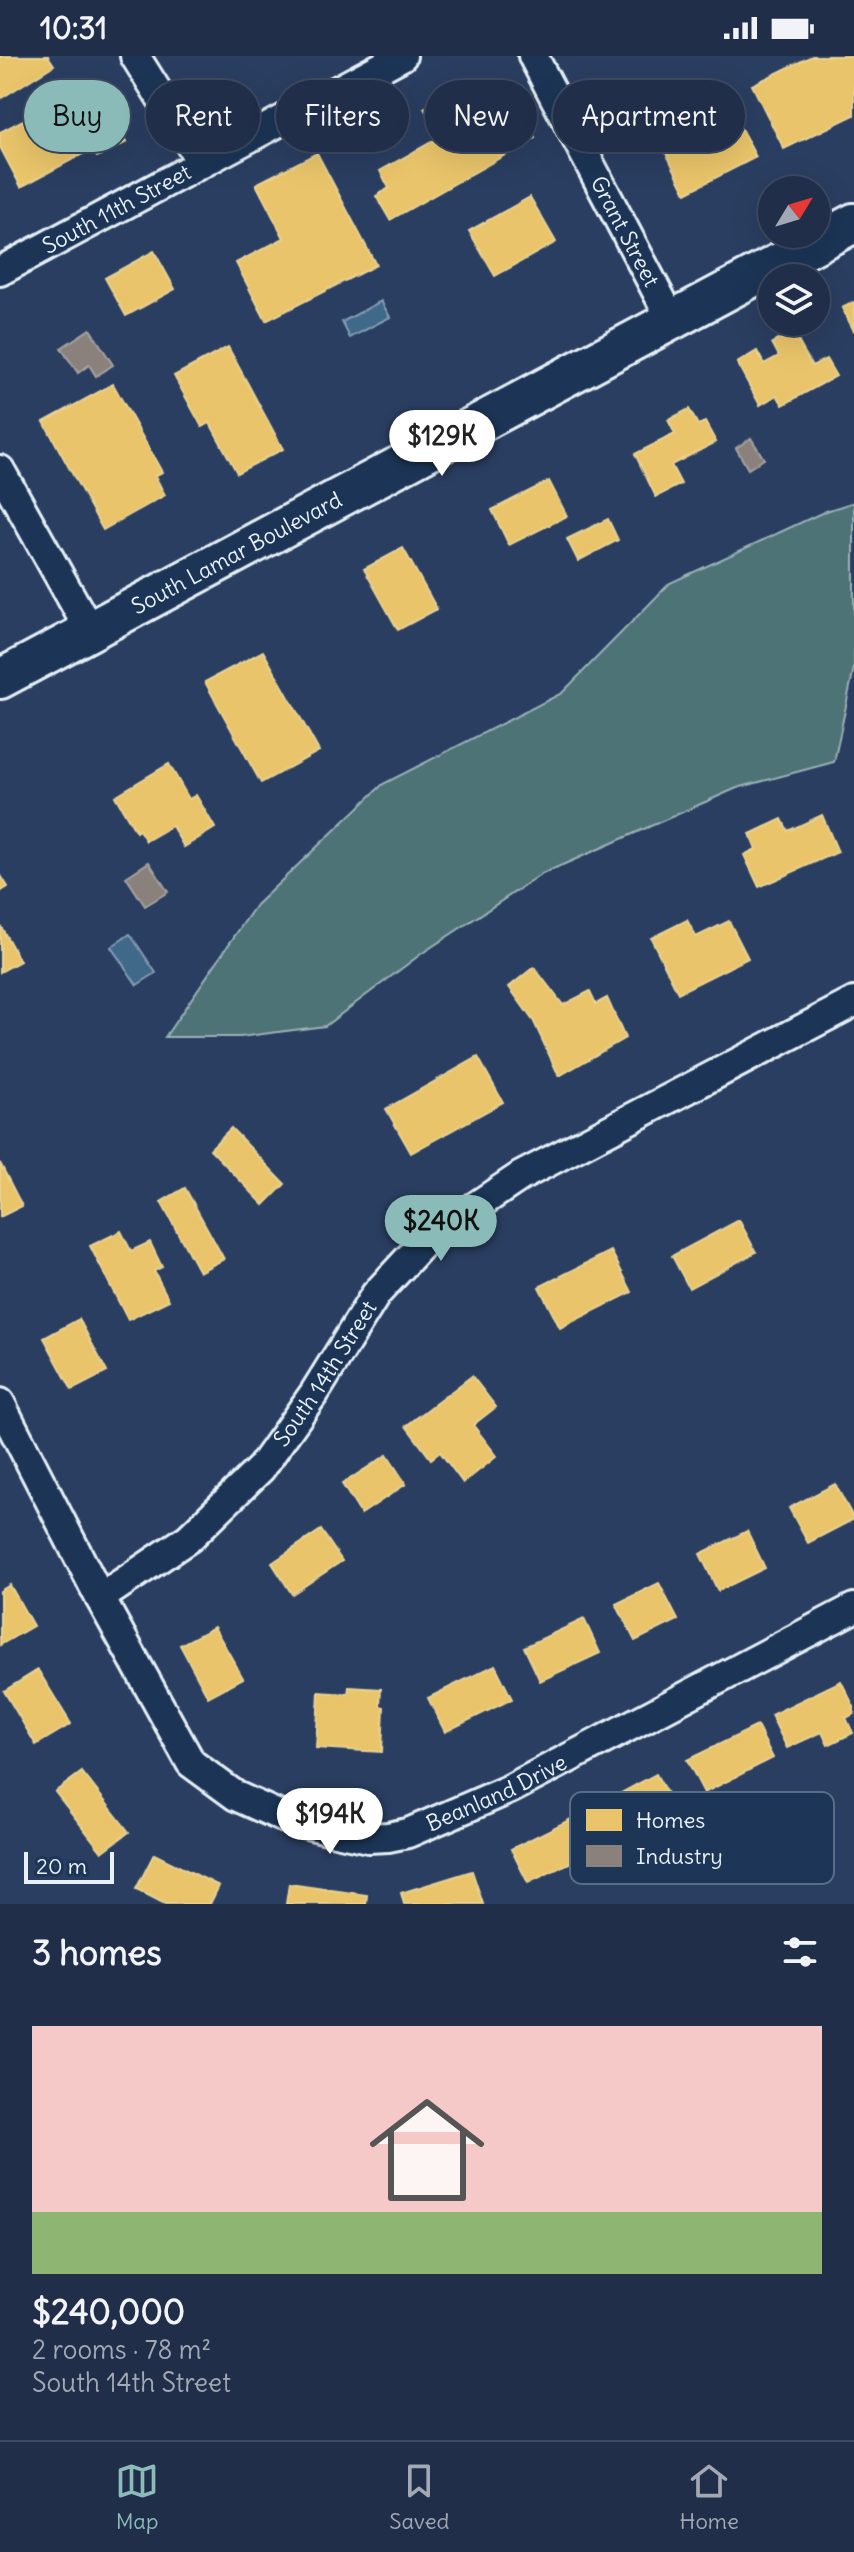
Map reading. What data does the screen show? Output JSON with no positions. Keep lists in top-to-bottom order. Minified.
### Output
{"streets":{"street":["South 11th Street","Grant Street","South Lamar Boulevard","South 14th Street","Beanland Drive"]},"crossings":[["Grant Street","South Lamar Boulevard"],["South 14th Street","Beanland Drive"]],"legend":["Homes","Industry"],"scale_bar":"20 m","north":"top right","page":{"status":"10:31","chip":["Buy","Rent","Filters","New","Apartment"],"price":["$129K","$240K","$194K"],"scale":"20 m","heading":"3 homes","list":[{"name":"$240,000","note":"2 rooms · 78 m² · South 14th Street"}],"tabs":["Map","Saved","Home"]}}
